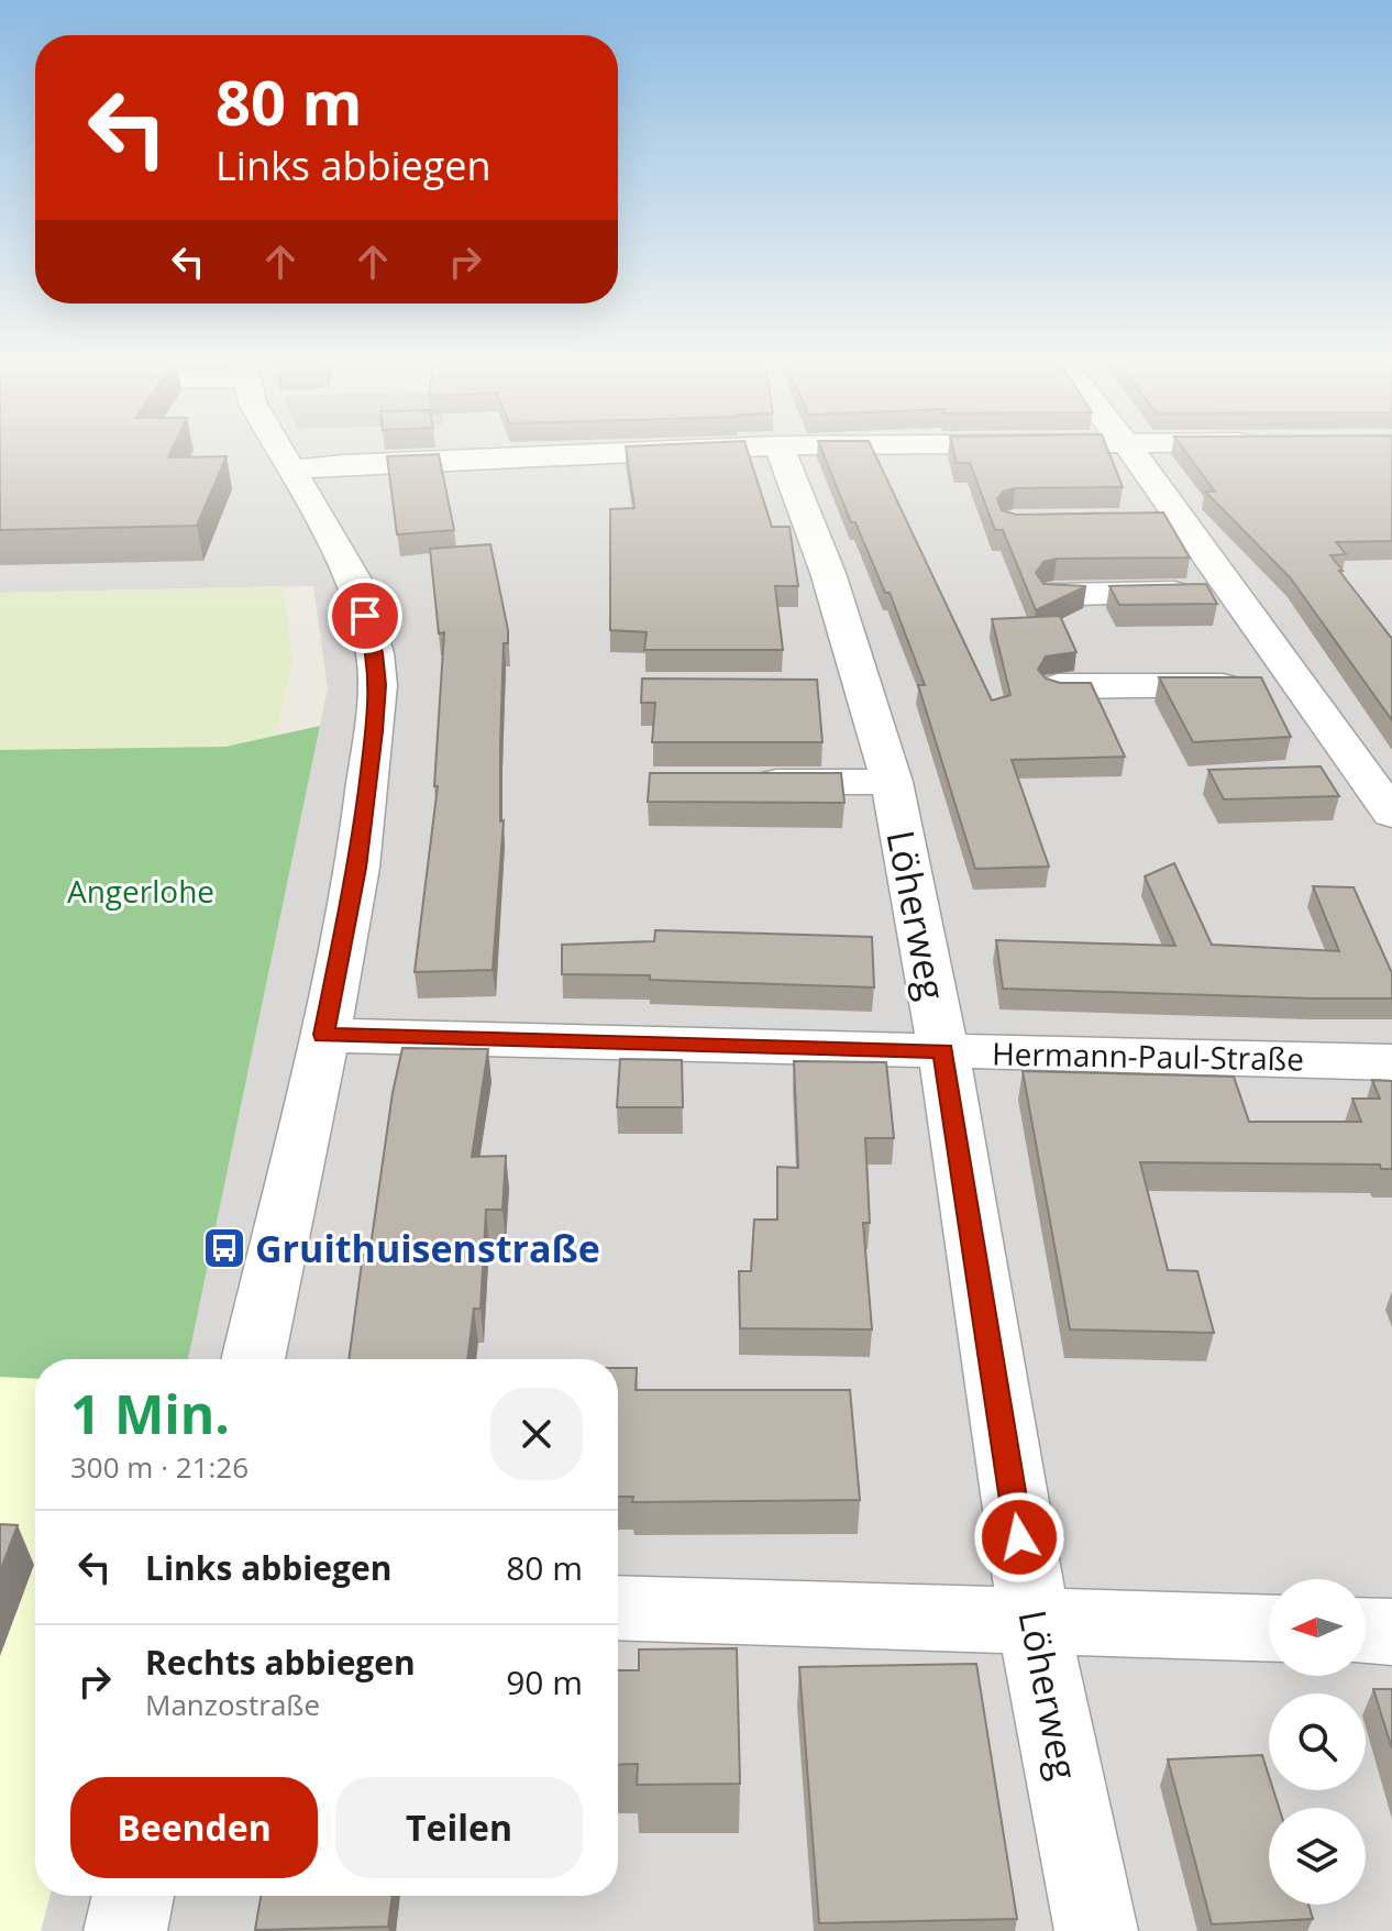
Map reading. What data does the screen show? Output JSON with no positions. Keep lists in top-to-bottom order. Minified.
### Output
{"streets":{"street":["Löherweg","Hermann-Paul-Straße"]},"crossings":[["Löherweg","Hermann-Paul-Straße"]],"parks":["Angerlohe"],"places":{"bus stop":["Gruithuisenstraße"]},"north":"left","page":{"turn":["80 m","Links abbiegen"],"heading":["1 Min.","300 m · 21:26"],"list":[{"name":"Links abbiegen","value":"80 m"},{"name":"Rechts abbiegen","note":"Manzostraße","value":"90 m"}],"buttons":["Beenden","Teilen"]}}
